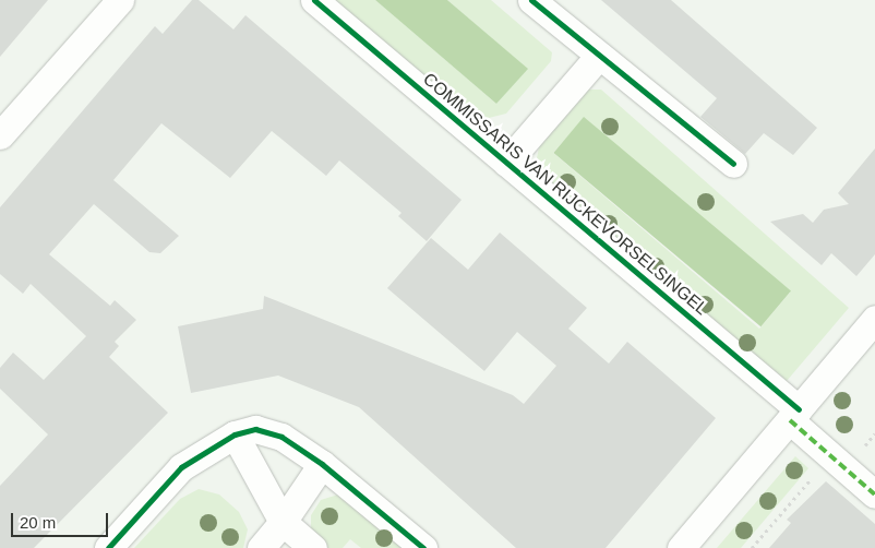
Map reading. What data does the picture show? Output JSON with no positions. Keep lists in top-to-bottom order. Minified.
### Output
{"streets":{"street":["COMMISSARIS VAN RIJCKEVORSELSINGEL"]},"scale_bar":"20 m"}
